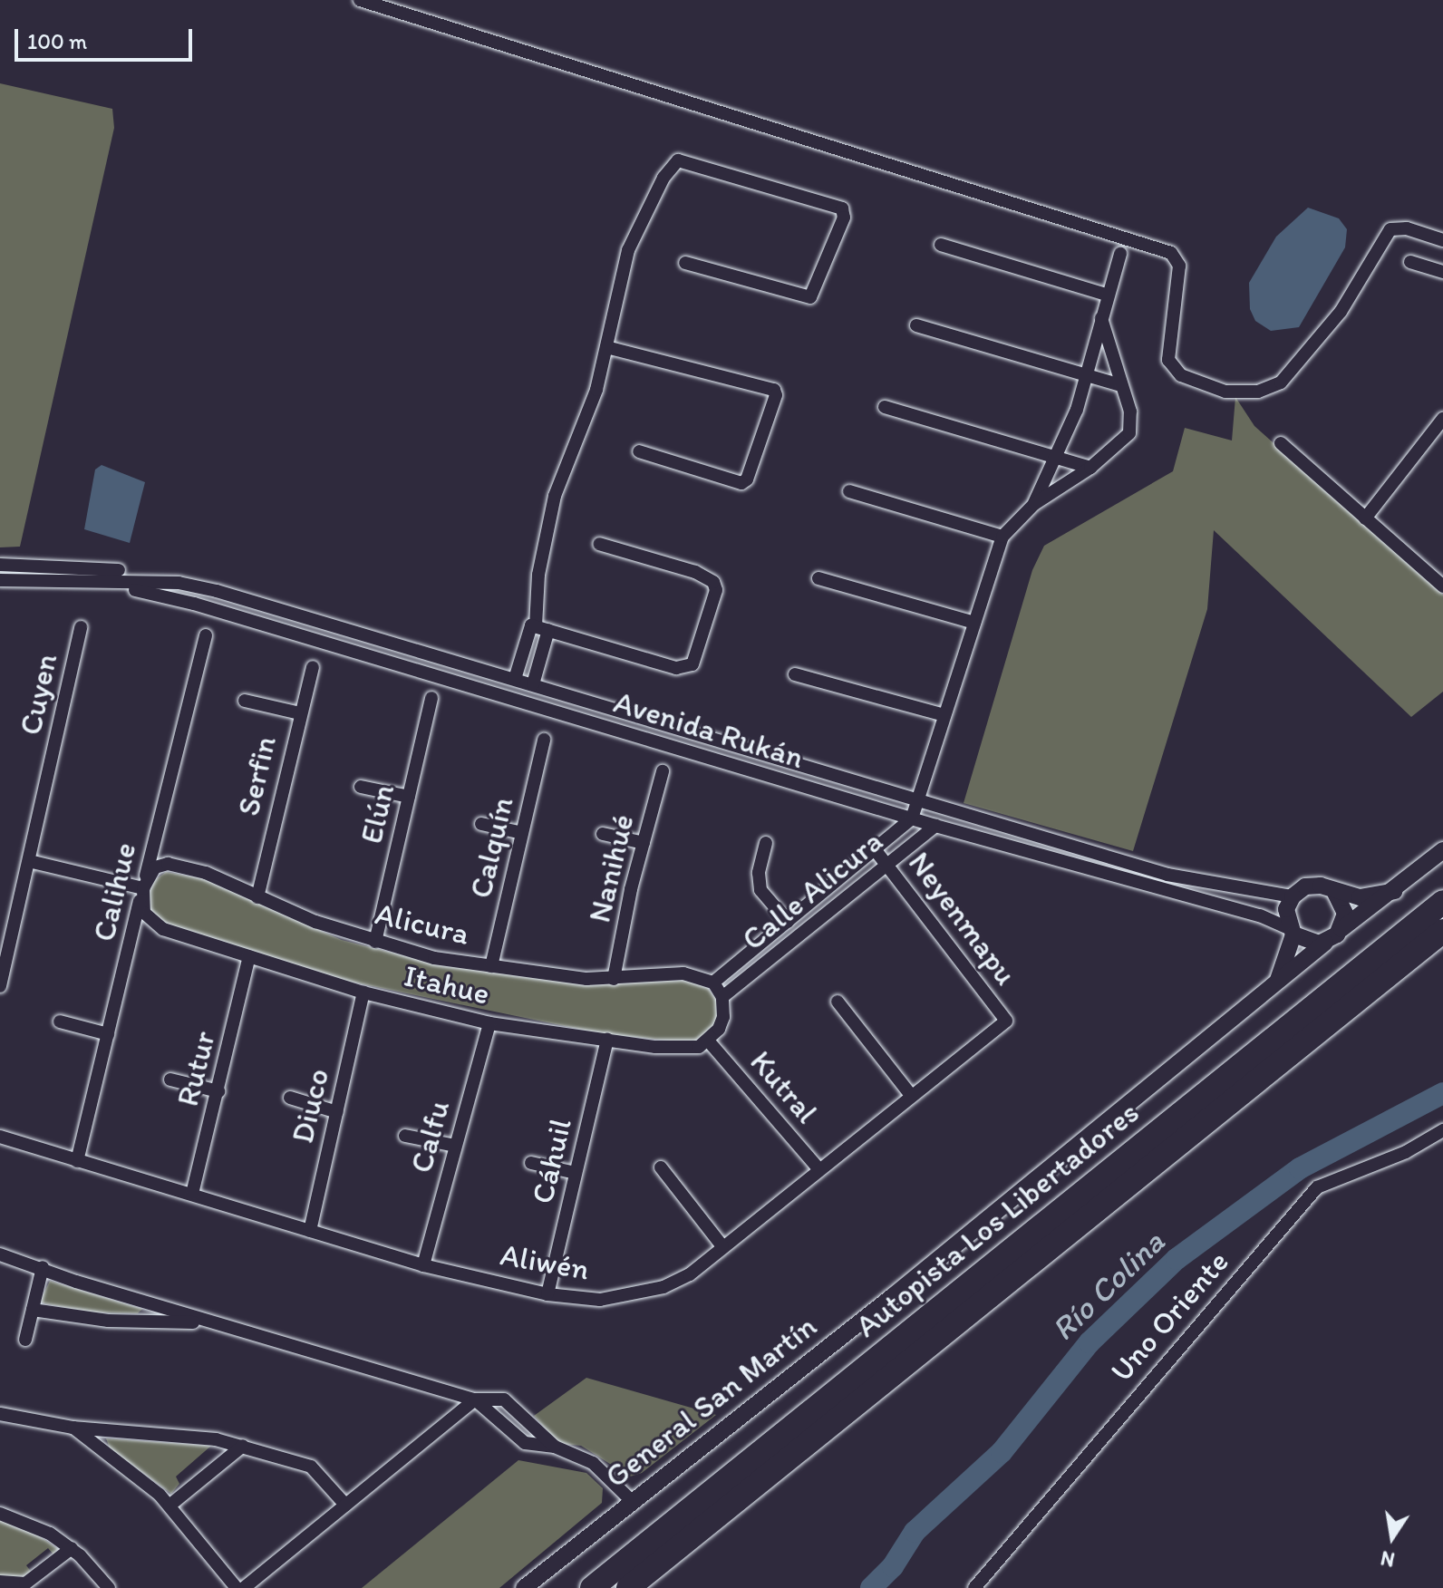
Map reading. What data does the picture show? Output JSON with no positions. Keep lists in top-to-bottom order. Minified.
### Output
{"streets":{"highway":["Autopista Los Libertadores"],"street":["Cuyen","Avenida Rukán","Serfin","Elún","Calquín","Nanihué","Calle Alicura","Calihue","Neyenmapu","Alicura","Itahue","Rutur","Kutral","Diuco","Calfu","Cáhuil","Aliwén","Uno Oriente","General San Martín"]},"crossings":[["Avenida Rukán","Calle Alicura"],["Avenida Rukán","General San Martín"],["Serfin","Alicura"],["Elún","Alicura"],["Calquín","Alicura"],["Nanihué","Alicura"],["Calle Alicura","Neyenmapu"],["Calle Alicura","Alicura"],["Calihue","Alicura"],["Calihue","Itahue"],["Calihue","Aliwén"],["Neyenmapu","Aliwén"],["Alicura","Itahue"],["Itahue","Rutur"],["Itahue","Kutral"],["Itahue","Diuco"],["Itahue","Calfu"],["Itahue","Cáhuil"],["Rutur","Aliwén"],["Kutral","Aliwén"],["Diuco","Aliwén"],["Calfu","Aliwén"],["Cáhuil","Aliwén"]],"water":["Río Colina"],"scale_bar":"100 m","north":"bottom"}
